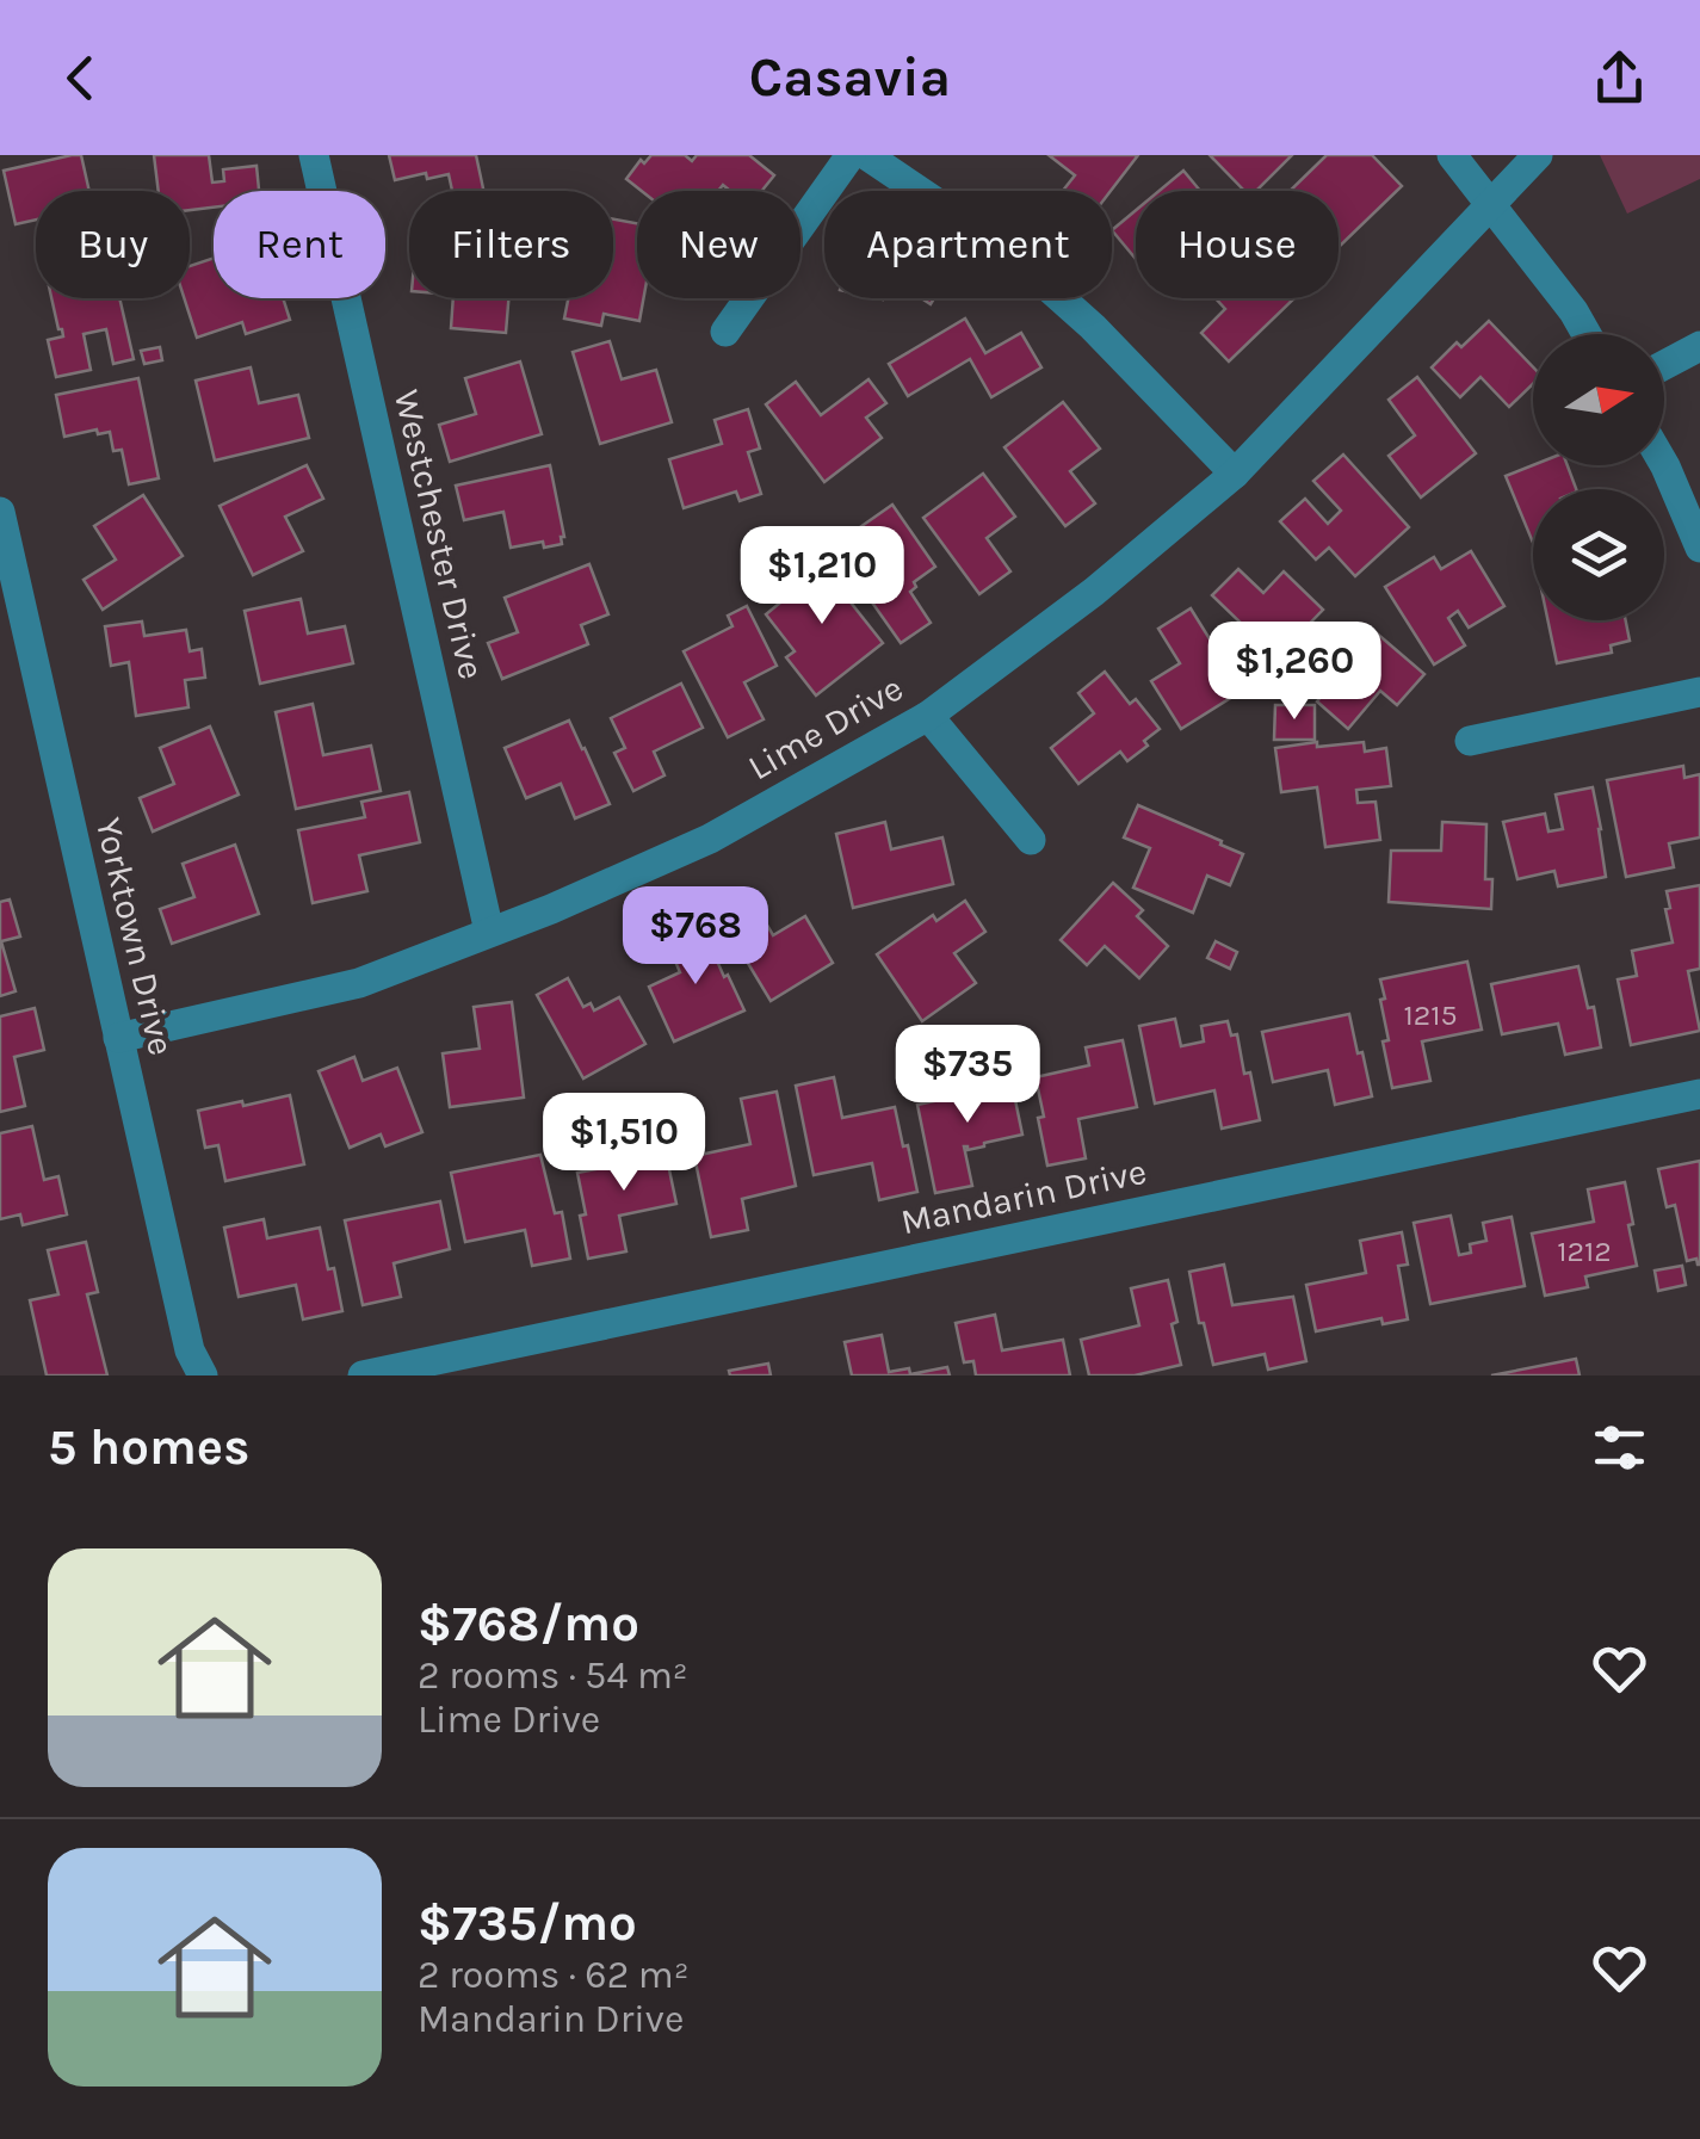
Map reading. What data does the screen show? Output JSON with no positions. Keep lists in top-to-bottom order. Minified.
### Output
{"streets":{"street":["Westchester Drive","Lime Drive","Yorktown Drive","Mandarin Drive"]},"crossings":[["Westchester Drive","Lime Drive"],["Lime Drive","Yorktown Drive"]],"house_numbers":["1215","1212"],"north":"right","page":{"header":"Casavia","chip":["Buy","Rent","Filters","New","Apartment","House"],"price":["$1,210","$1,260","$768","$735","$1,510"],"heading":"5 homes","list":[{"name":"$768/mo","note":"2 rooms · 54 m² · Lime Drive"},{"name":"$735/mo","note":"2 rooms · 62 m² · Mandarin Drive"}]}}
